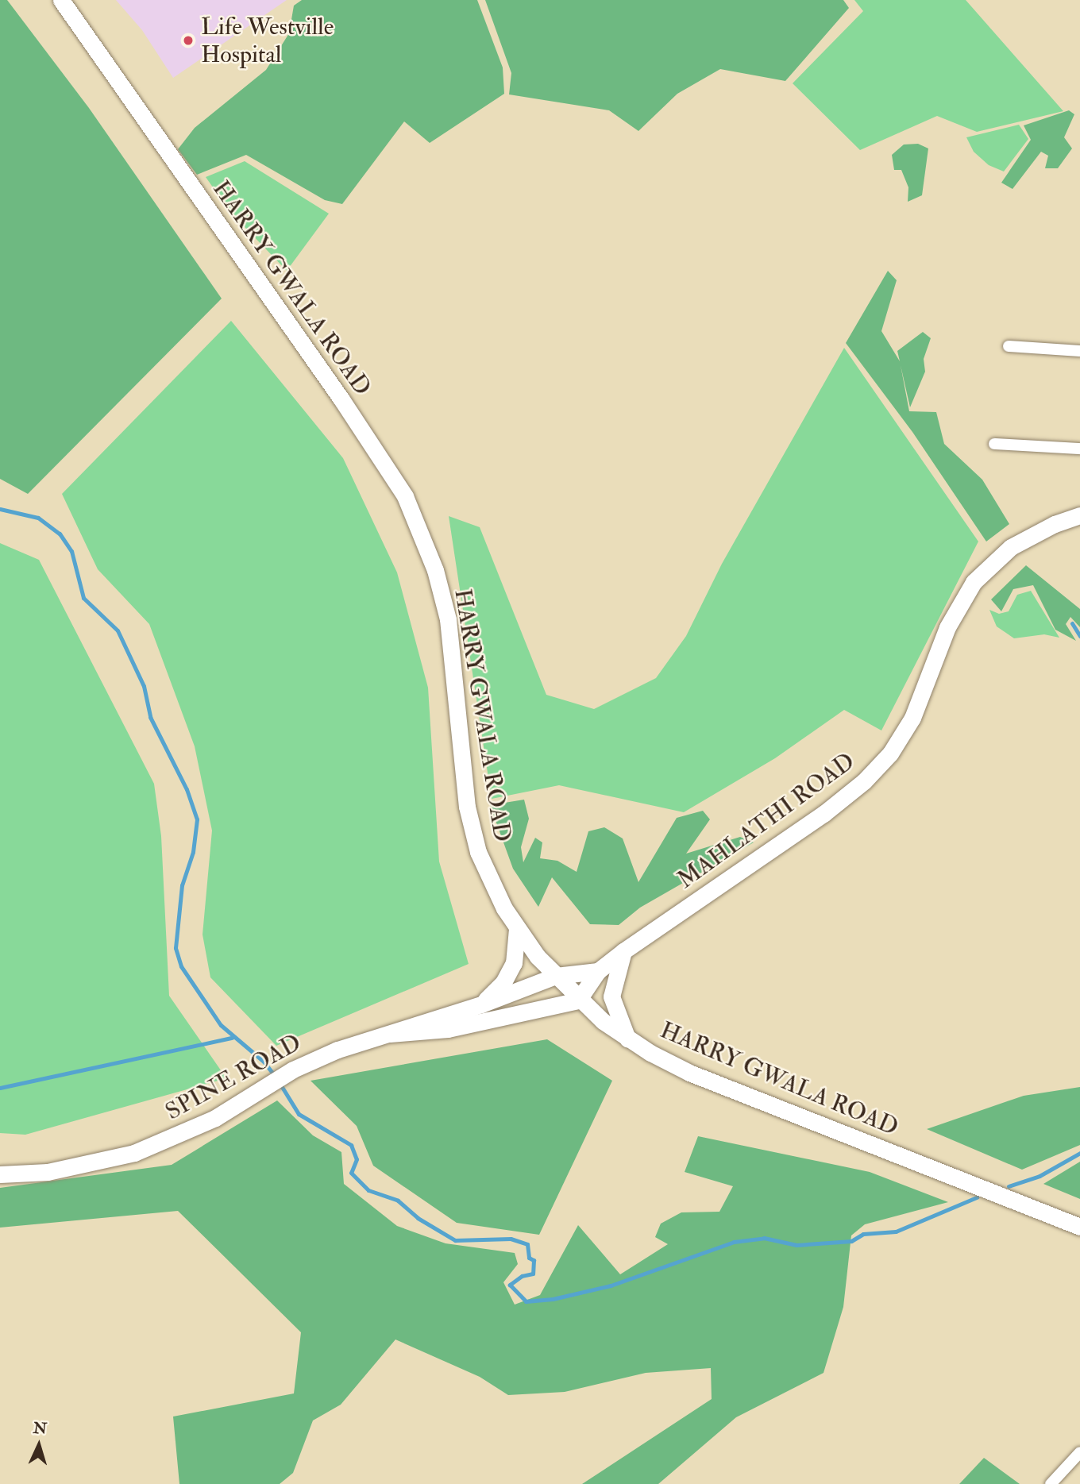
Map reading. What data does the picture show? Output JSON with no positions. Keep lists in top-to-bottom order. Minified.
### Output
{"streets":{"main road":["HARRY GWALA ROAD","MAHLATHI ROAD","SPINE ROAD"]},"crossings":[["HARRY GWALA ROAD","MAHLATHI ROAD"],["HARRY GWALA ROAD","SPINE ROAD"],["MAHLATHI ROAD","SPINE ROAD"]],"places":["Life Westville Hospital"],"north":"top"}
